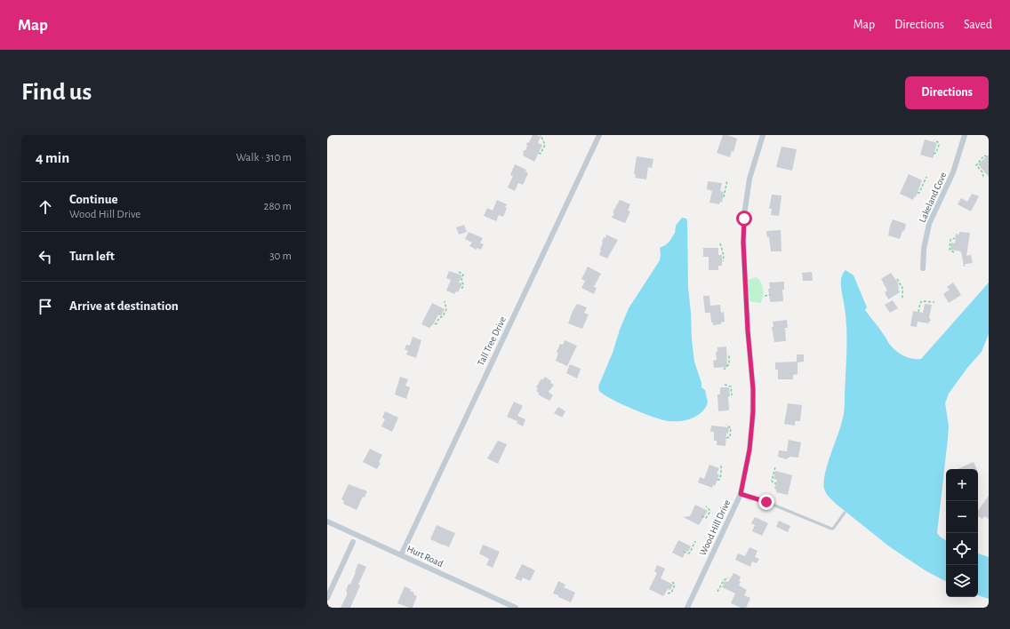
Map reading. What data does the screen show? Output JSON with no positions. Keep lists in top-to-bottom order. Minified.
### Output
{"streets":{"street":["Lakeland Cove","Tall Tree Drive","Wood Hill Drive","Hurt Road"]},"crossings":[["Tall Tree Drive","Hurt Road"]],"page":{"header":"Map","nav":["Map","Directions","Saved"],"buttons":"Directions","title":"Find us","heading":["4 min","Walk · 310 m"],"list":[["Continue","Wood Hill Drive","280 m"],["Turn left","30 m"],"Arrive at destination"],"map_buttons":["+","−"]}}
